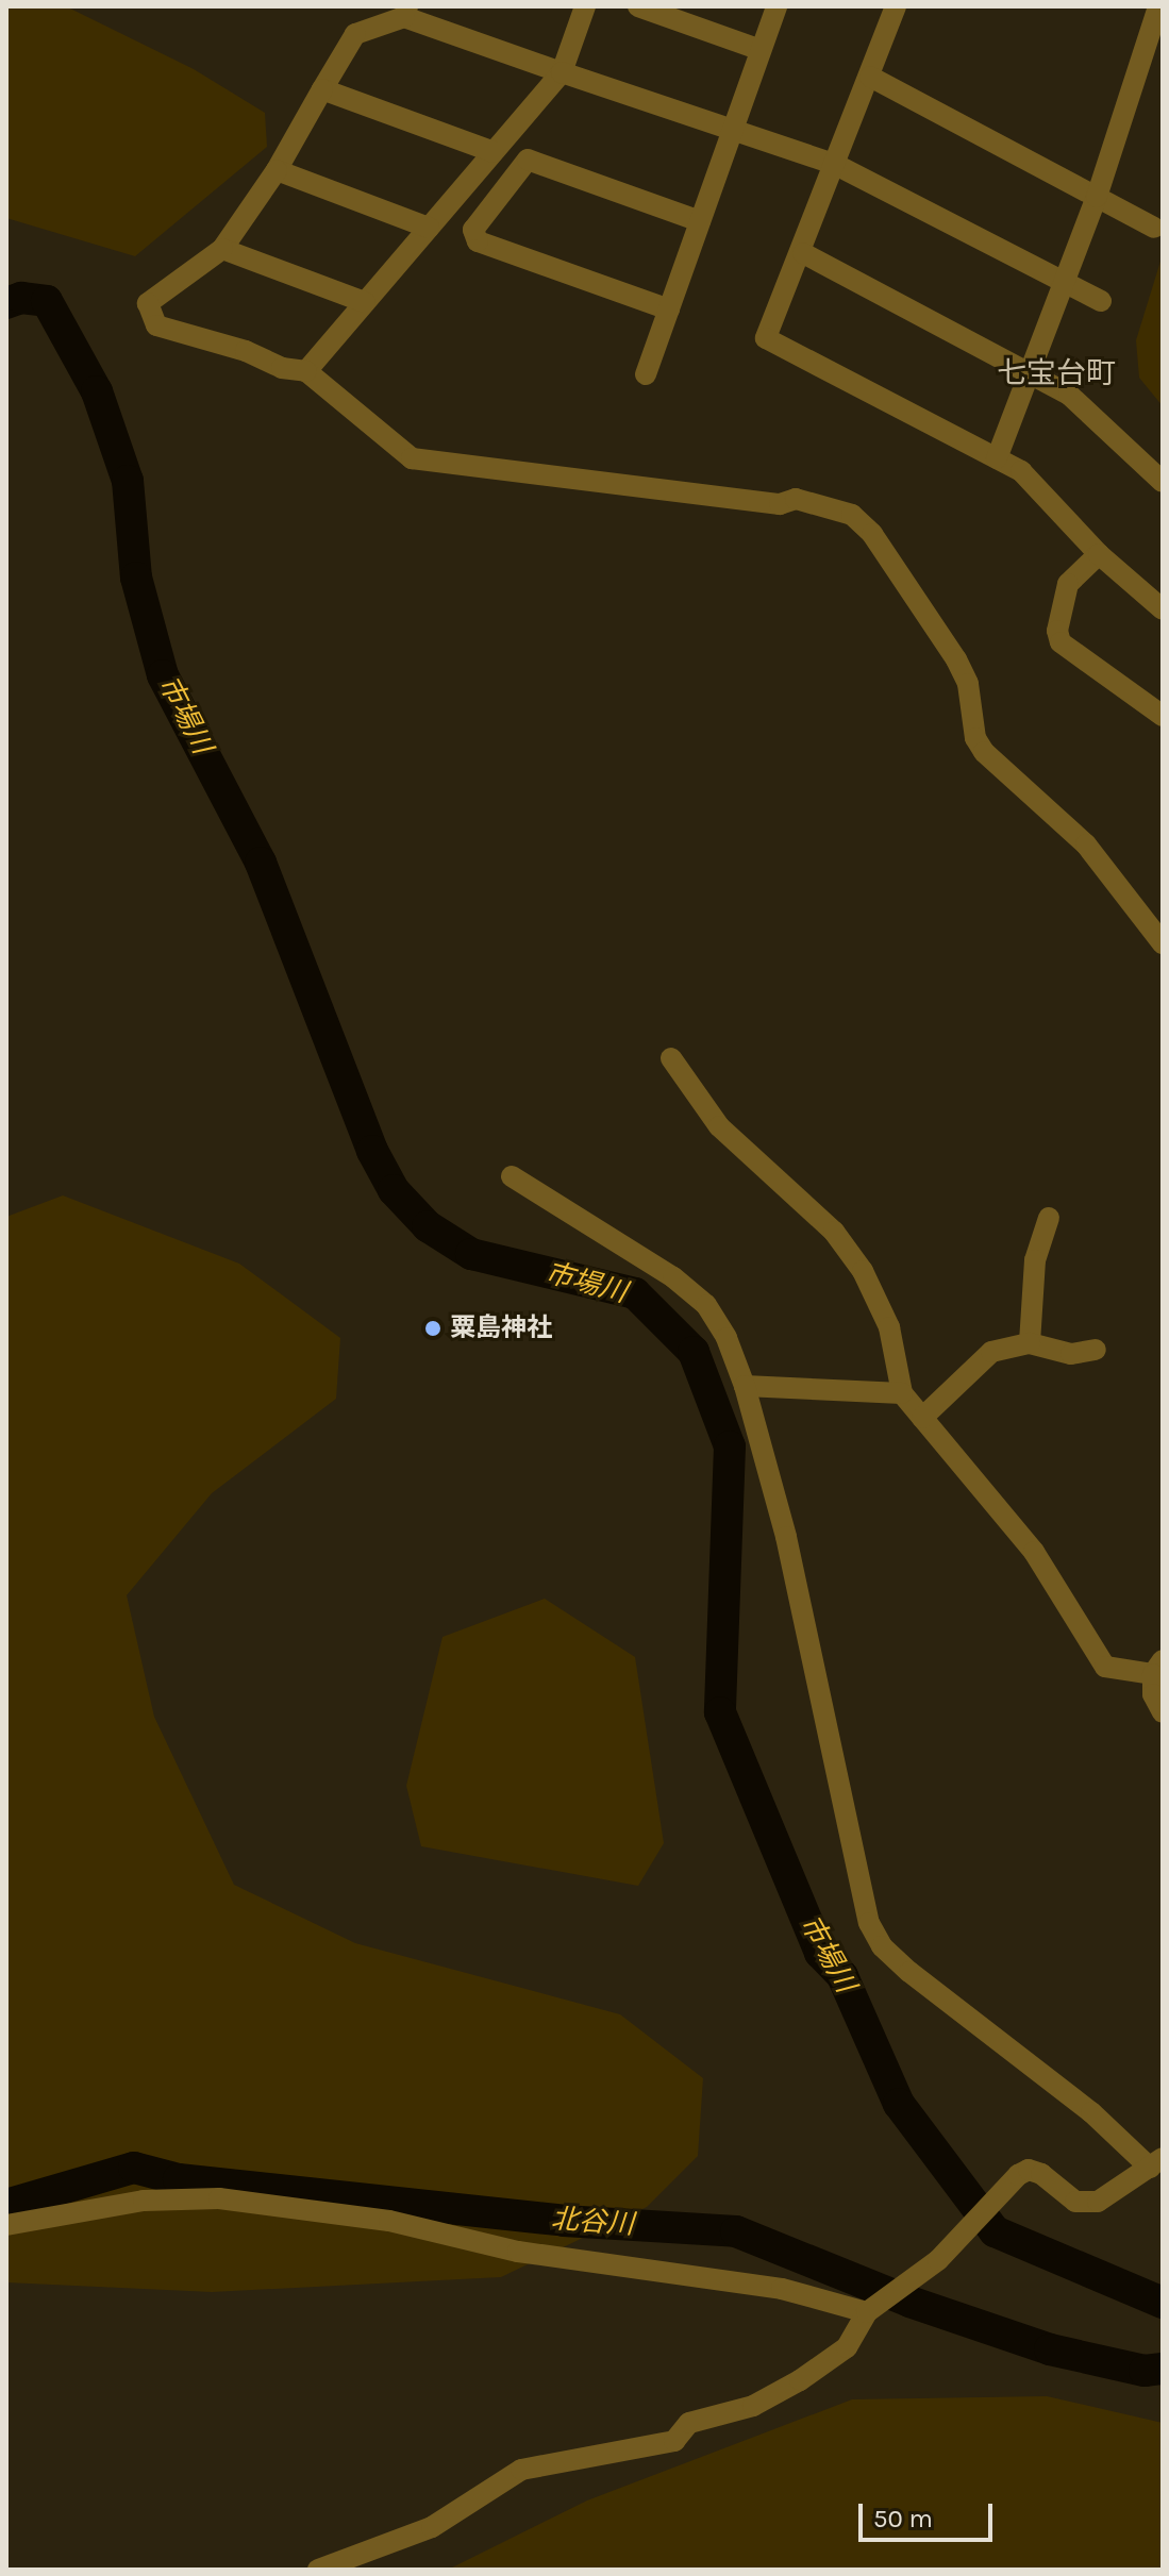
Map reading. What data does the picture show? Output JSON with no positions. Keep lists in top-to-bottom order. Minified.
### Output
{"districts":["七宝台町"],"water":["市場川","北谷川"],"places":["粟島神社"],"scale_bar":"50 m"}
